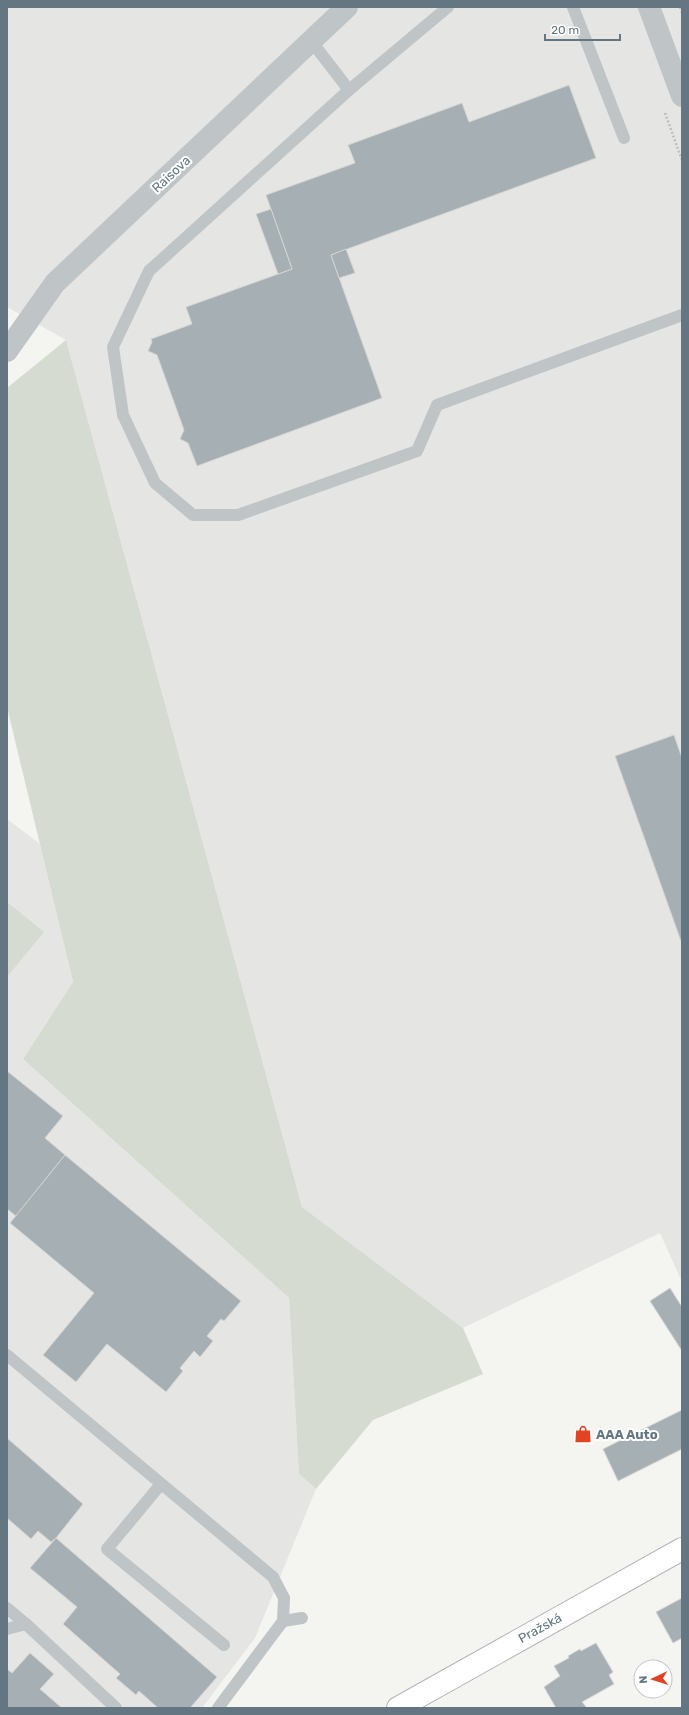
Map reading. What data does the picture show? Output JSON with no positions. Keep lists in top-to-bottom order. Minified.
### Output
{"streets":{"main road":["Pražská"],"street":["Raisova"]},"places":{"shop":["AAA Auto"]},"scale_bar":"20 m","north":"left"}
